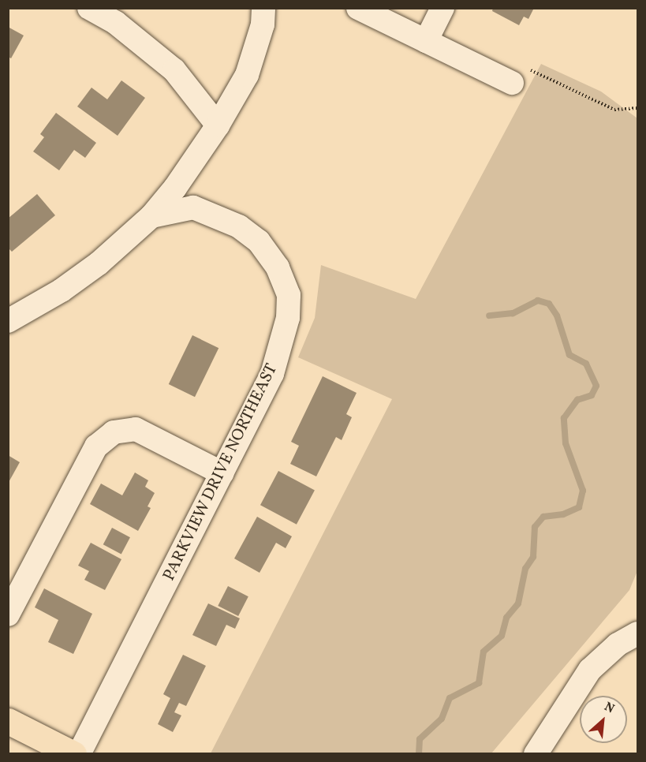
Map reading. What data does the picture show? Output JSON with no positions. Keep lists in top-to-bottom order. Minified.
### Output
{"streets":{"street":["PARKVIEW DRIVE NORTHEAST"]},"north":"top right"}
